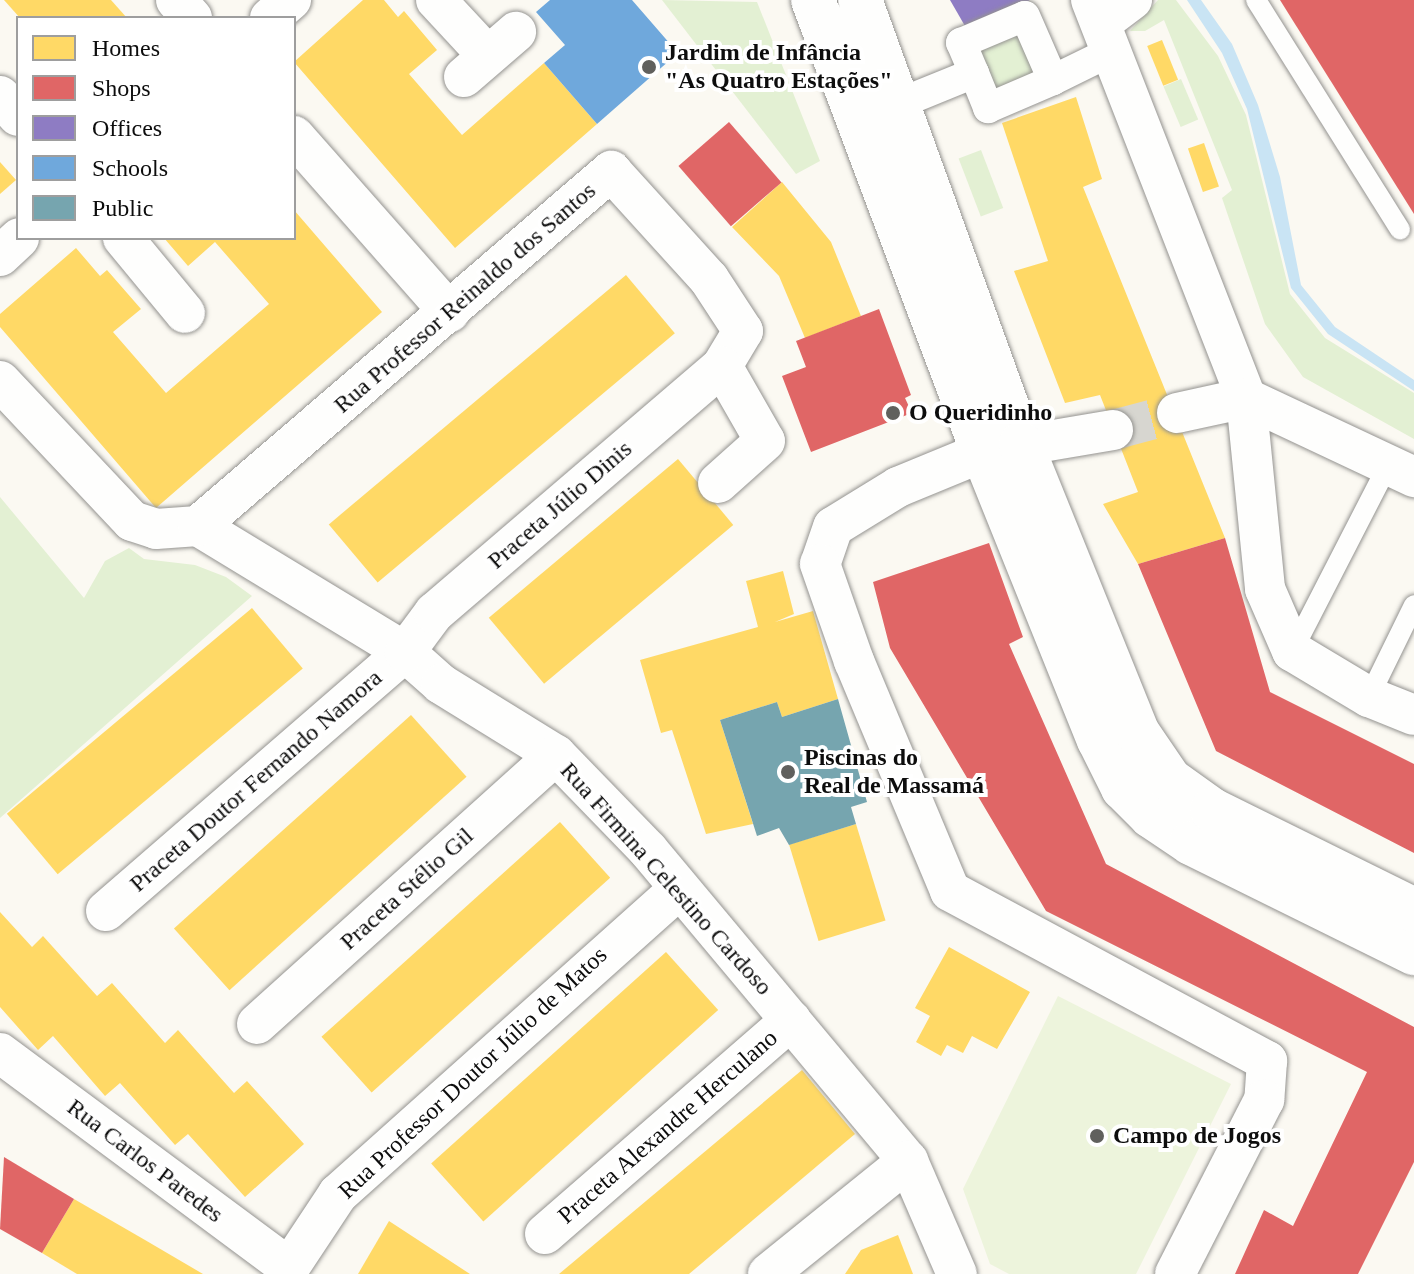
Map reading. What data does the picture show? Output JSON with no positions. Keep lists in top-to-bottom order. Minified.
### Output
{"streets":{"street":["Rua Professor Reinaldo dos Santos","Praceta Júlio Dinis","Praceta Doutor Fernando Namora","Rua Firmina Celestino Cardoso","Praceta Stélio Gil","Rua Professor Doutor Júlio de Matos","Praceta Alexandre Herculano","Rua Carlos Paredes"]},"crossings":[["Rua Professor Reinaldo dos Santos","Praceta Júlio Dinis"],["Rua Professor Reinaldo dos Santos","Rua Firmina Celestino Cardoso"],["Praceta Júlio Dinis","Praceta Doutor Fernando Namora"],["Praceta Júlio Dinis","Rua Firmina Celestino Cardoso"],["Praceta Doutor Fernando Namora","Rua Firmina Celestino Cardoso"],["Rua Firmina Celestino Cardoso","Praceta Stélio Gil"],["Rua Firmina Celestino Cardoso","Rua Professor Doutor Júlio de Matos"],["Rua Firmina Celestino Cardoso","Praceta Alexandre Herculano"],["Rua Professor Doutor Júlio de Matos","Rua Carlos Paredes"]],"places":["Jardim de Infância \"As Quatro Estações\"","O Queridinho","Piscinas do Real de Massamá","Campo de Jogos"],"legend":["Homes","Shops","Offices","Schools","Public"]}
